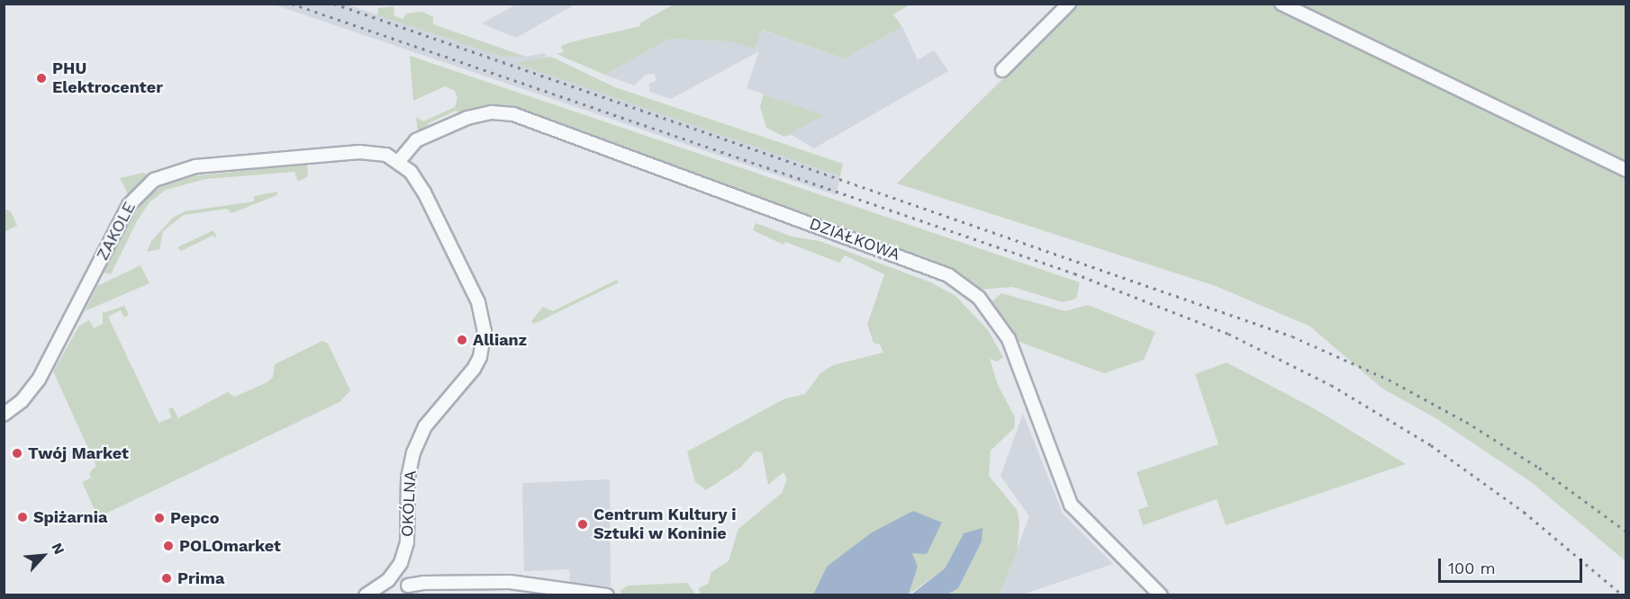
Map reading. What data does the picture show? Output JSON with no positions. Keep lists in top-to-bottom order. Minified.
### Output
{"streets":{"street":["ZAKOLE","DZIAŁKOWA","OKÓLNA"]},"crossings":[["ZAKOLE","DZIAŁKOWA"],["ZAKOLE","OKÓLNA"],["DZIAŁKOWA","OKÓLNA"]],"places":["PHU Elektrocenter","Allianz","Twój Market","Spiżarnia","Pepco","Centrum Kultury i Sztuki w Koninie","POLOmarket","Prima"],"scale_bar":"100 m","north":"top right"}
